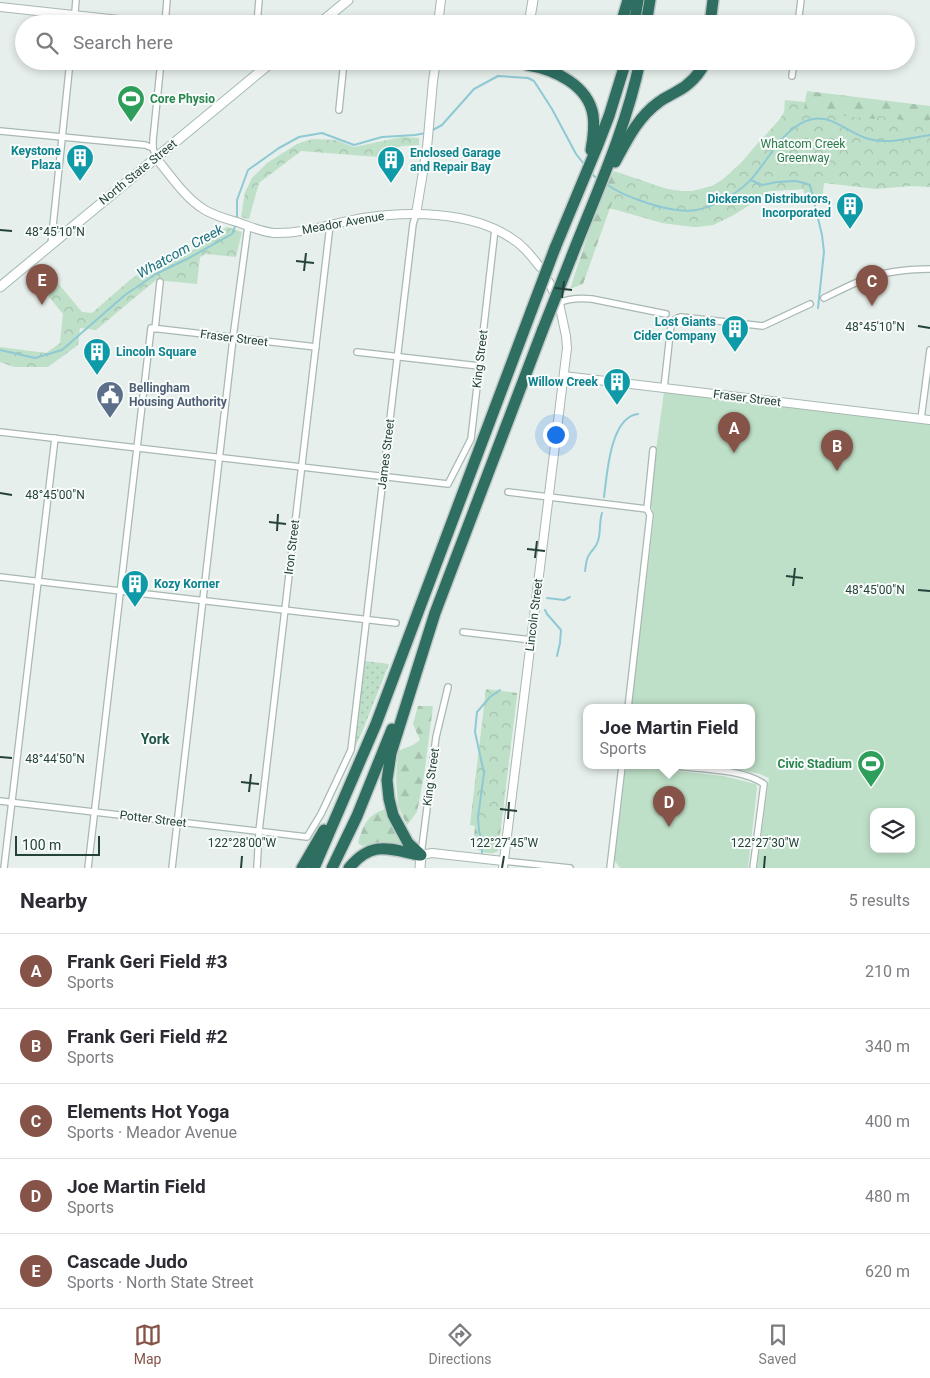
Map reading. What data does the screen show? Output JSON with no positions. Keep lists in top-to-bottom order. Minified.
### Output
{"streets":{"main road":["North State Street","King Street"],"street":["Meador Avenue","Fraser Street","James Street","Iron Street","Lincoln Street","Potter Street"]},"crossings":[["North State Street","Meador Avenue"],["Meador Avenue","King Street"],["Meador Avenue","James Street"],["Meador Avenue","Iron Street"],["Fraser Street","Iron Street"],["Fraser Street","Lincoln Street"],["King Street","James Street"],["James Street","Potter Street"],["Iron Street","Potter Street"]],"districts":["York"],"water":["Whatcom Creek"],"parks":["Whatcom Creek Greenway"],"places":{"sports":["Core Physio","Civic Stadium"],"building":["Keystone Plaza","Enclosed Garage and Repair Bay","Dickerson Distributors, Incorporated","Lost Giants Cider Company","Lincoln Square","Willow Creek","Kozy Korner"],"public building":["Bellingham Housing Authority"]},"scale_bar":"100 m","page":{"search":"Search here","pins":["E","C","A","B","D"],"popup":["Joe Martin Field","Sports"],"scale":"100 m","heading":["Nearby","5 results"],"list":[{"mark":"A","name":"Frank Geri Field #3","note":"Sports","value":"210 m"},{"mark":"B","name":"Frank Geri Field #2","note":"Sports","value":"340 m"},{"mark":"C","name":"Elements Hot Yoga","note":"Sports · Meador Avenue","value":"400 m"},{"mark":"D","name":"Joe Martin Field","note":"Sports","value":"480 m"},{"mark":"E","name":"Cascade Judo","note":"Sports · North State Street","value":"620 m"}],"nav":["Map","Directions","Saved"]},"coordinates":["48°45'10\"N","48°45'00\"N","48°44'50\"N","122°28'00\"W","122°27'45\"W","122°27'30\"W"]}
